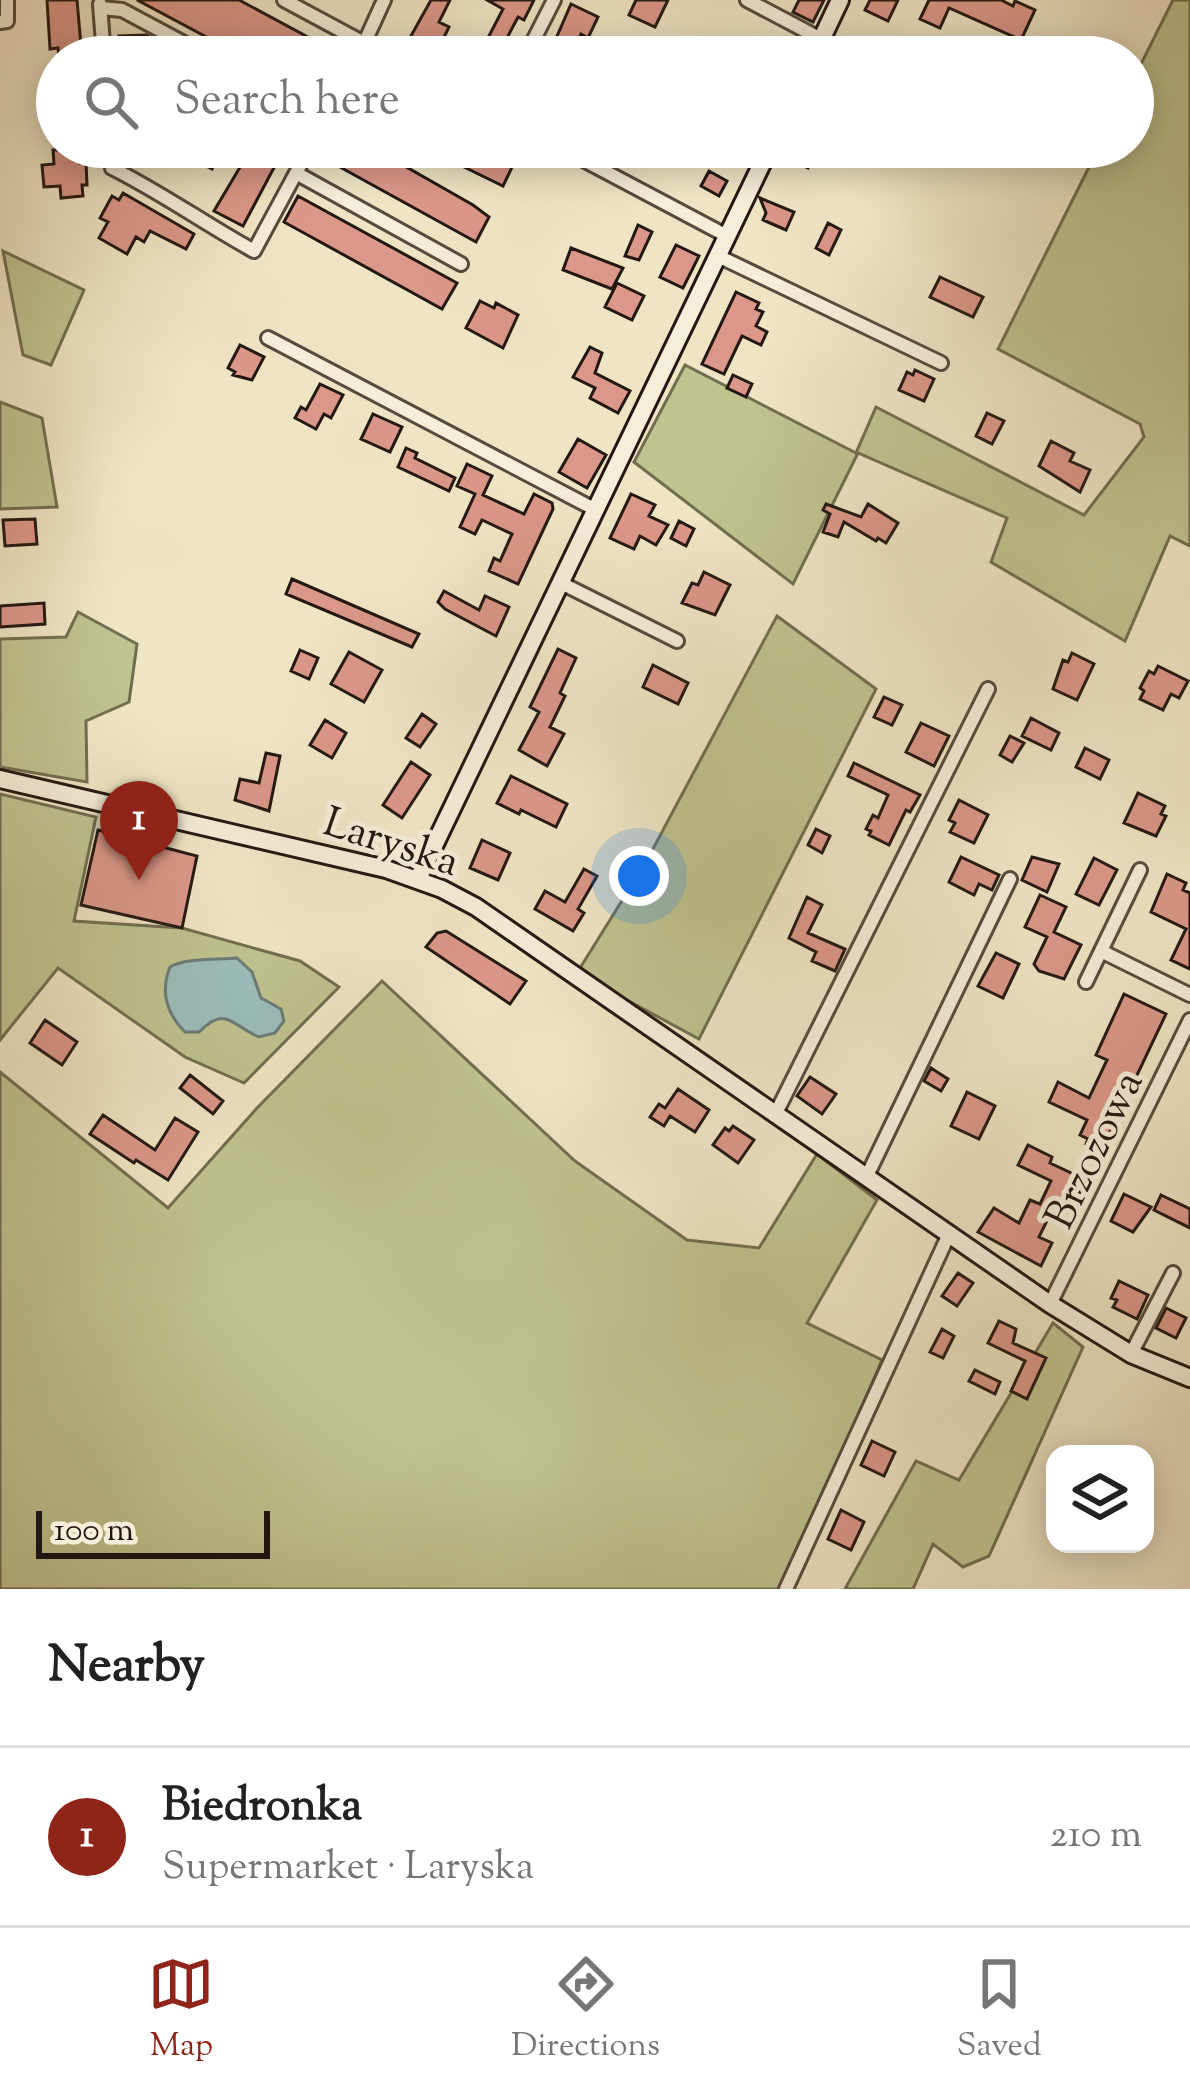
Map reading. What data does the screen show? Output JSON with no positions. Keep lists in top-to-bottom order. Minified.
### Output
{"streets":{"street":["Laryska","Brzozowa"]},"crossings":[["Laryska","Brzozowa"]],"scale_bar":"100 m","page":{"search":"Search here","pins":"1","scale":"100 m","heading":"Nearby","list":[{"mark":"1","name":"Biedronka","note":"Supermarket · Laryska","value":"210 m"}],"nav":["Map","Directions","Saved"]}}
